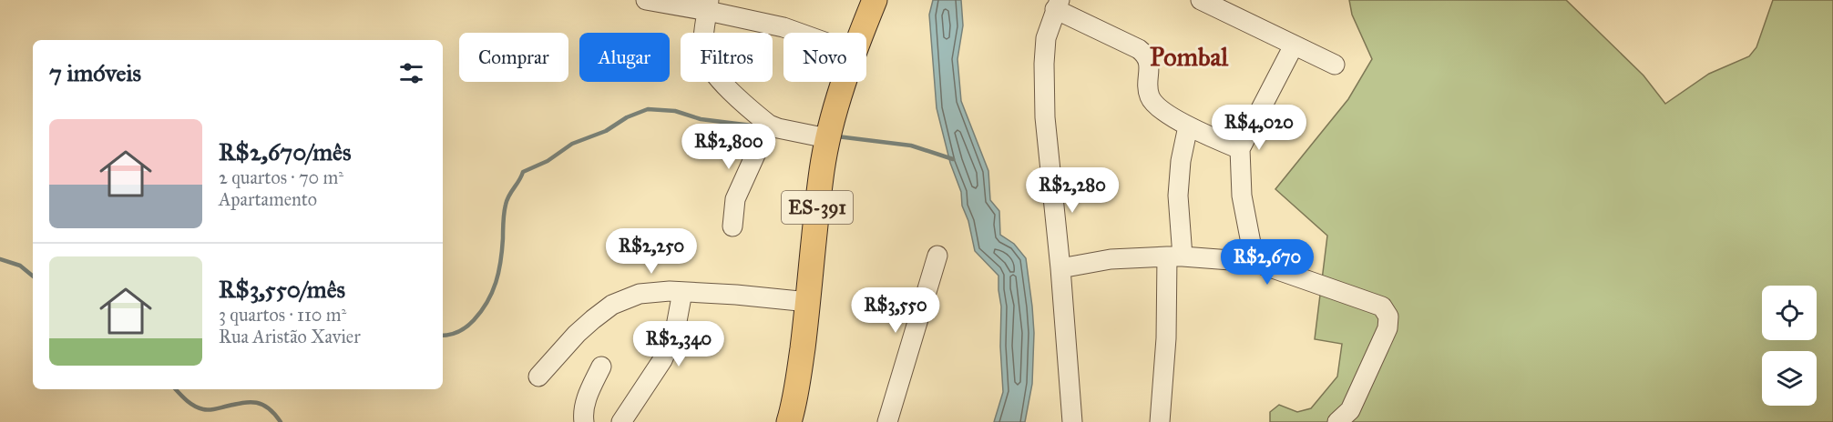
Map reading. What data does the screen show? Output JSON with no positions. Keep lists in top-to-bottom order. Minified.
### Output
{"streets":{"main road":["ES-391"]},"districts":["Pombal"],"page":{"chip":["Comprar","Alugar","Filtros","Novo"],"heading":"7 imóveis","price":["R$4,020","R$2,800","R$2,280","R$2,250","R$2,670","R$3,550","R$2,340"],"list":[{"name":"R$2,670/mês","note":"2 quartos · 70 m² · Apartamento"},{"name":"R$3,550/mês","note":"3 quartos · 110 m² · Rua Aristão Xavier"}]}}
